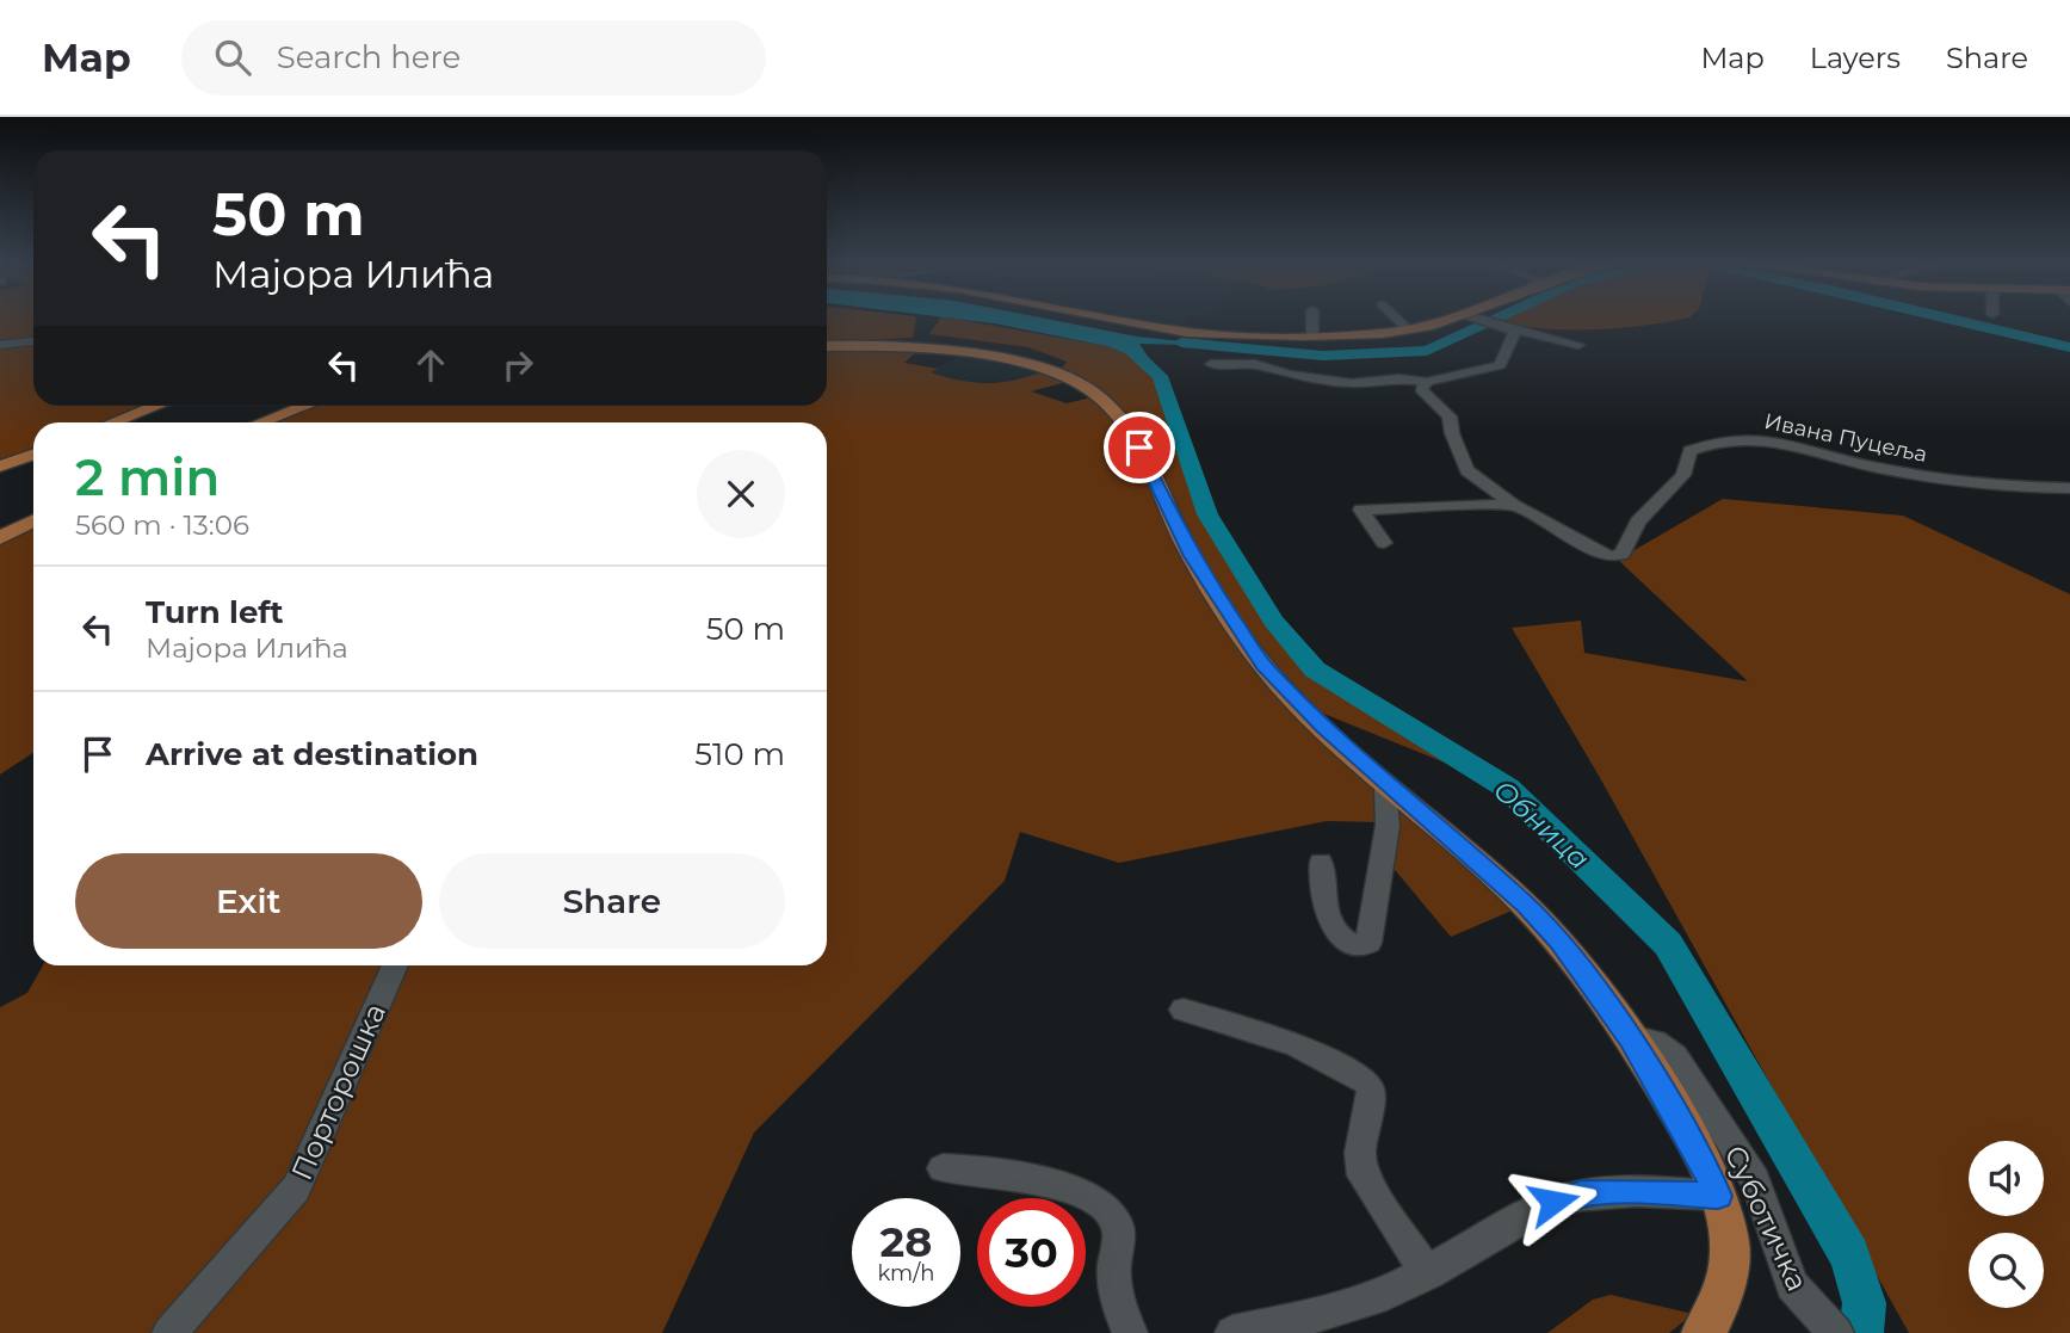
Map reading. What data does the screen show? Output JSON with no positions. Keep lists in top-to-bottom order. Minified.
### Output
{"streets":{"street":["Ивана Пуцеља","Порторошка","Суботичка"]},"water":["Обница"],"page":{"header":"Map","search":"Search here","nav":["Map","Layers","Share"],"turn":["50 m","Мајора Илића"],"heading":["2 min","560 m · 13:06"],"list":[{"name":"Turn left","note":"Мајора Илића","value":"50 m"},{"name":"Arrive at destination","value":"510 m"}],"buttons":["Exit","Share"],"speed":"28 km/h","limit":"30"}}
